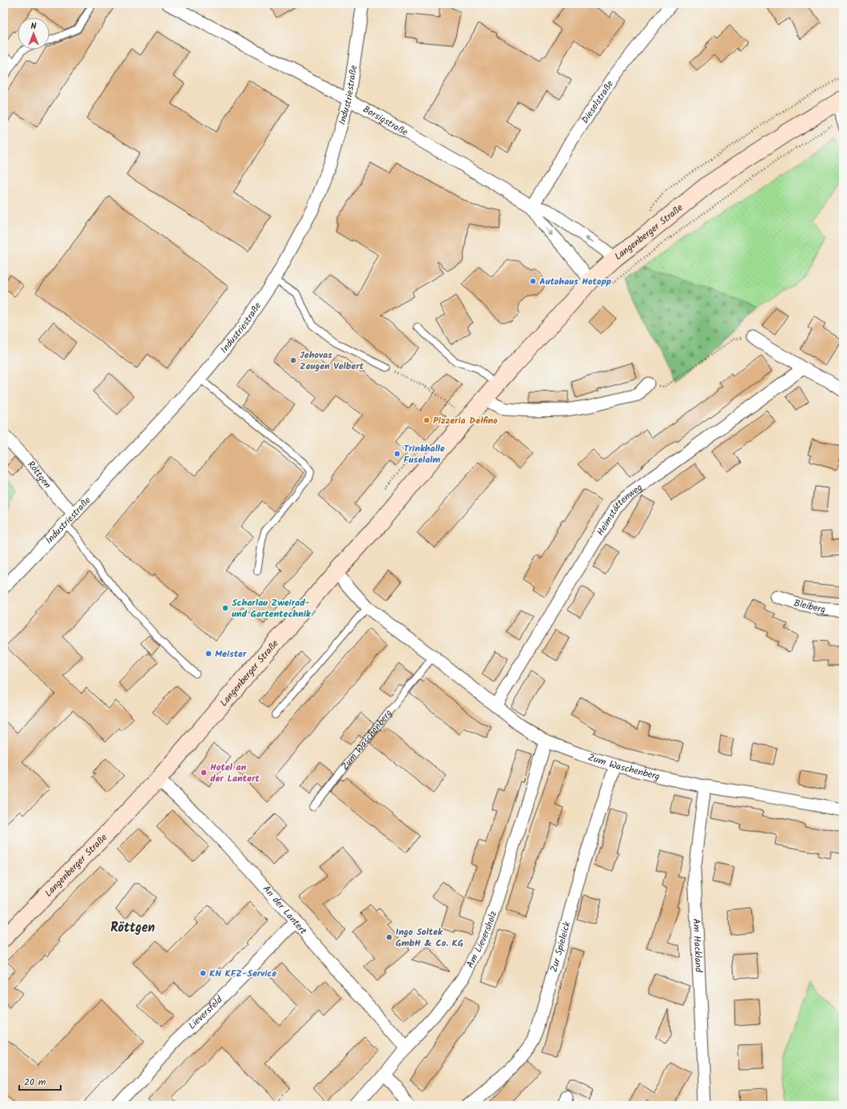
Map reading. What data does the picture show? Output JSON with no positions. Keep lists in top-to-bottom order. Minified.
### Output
{"streets":{"main road":["Langenberger Straße"],"street":["Industriestraße","Dieselstraße","Borsigstraße","Röttgen","Heimstättenweg","Bleiberg","Zum Waschenberg","An der Lantert","Am Lieversholz","Am Hackland","Zur Spieleick","Lieversfeld"]},"crossings":[["Industriestraße","Borsigstraße"],["Industriestraße","Röttgen"],["Dieselstraße","Borsigstraße"],["Borsigstraße","Langenberger Straße"],["Langenberger Straße","Zum Waschenberg"],["Langenberger Straße","An der Lantert"],["Heimstättenweg","Zum Waschenberg"],["Zum Waschenberg","Am Lieversholz"],["Zum Waschenberg","Am Hackland"],["Zum Waschenberg","Zur Spieleick"],["An der Lantert","Am Lieversholz"],["An der Lantert","Lieversfeld"]],"districts":["Röttgen"],"places":["Autohaus Hotopp","Jehovas Zeugen Velbert","Pizzeria Delfino","Trinkhalle Fuselalm","Scharlau Zweirad- und Gartentechnik","Meister","Hotel an der Lantert","Ingo Soltek GmbH & Co. KG","KN KFZ-Service"],"scale_bar":"20 m","north":"top"}
